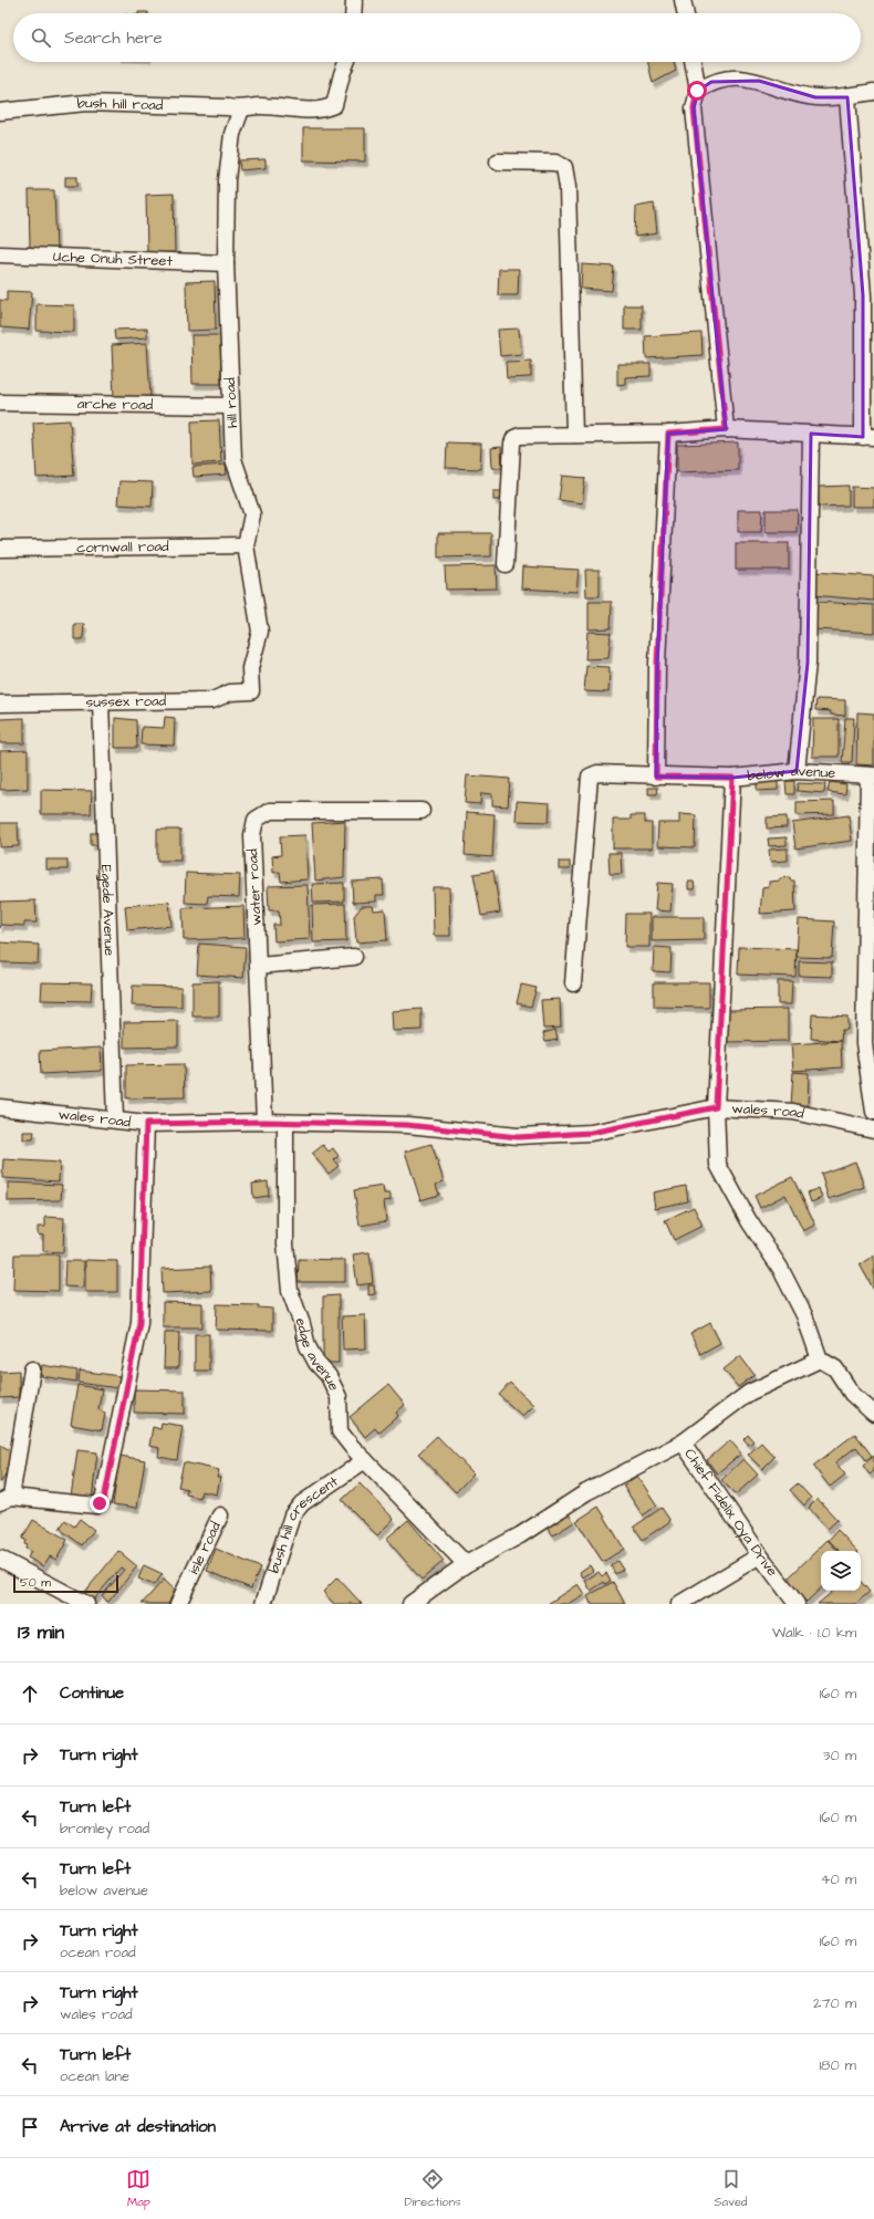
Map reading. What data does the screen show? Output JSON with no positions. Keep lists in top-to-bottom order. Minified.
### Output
{"streets":{"street":["bush hill road","Uche Onuh Street","hill road","arche road","cornwall road","sussex road","below avenue","water road","Egede Avenue","wales road","edge avenue","Chief Fidelix Oya Drive","bush hill crescent","isle road"]},"crossings":[["bush hill road","hill road"],["Uche Onuh Street","hill road"],["hill road","arche road"],["hill road","cornwall road"],["hill road","sussex road"],["sussex road","Egede Avenue"],["water road","wales road"],["Egede Avenue","wales road"],["wales road","edge avenue"],["edge avenue","bush hill crescent"]],"scale_bar":"50 m","page":{"search":"Search here","scale":"50 m","heading":["13 min","Walk · 1.0 km"],"list":[["Continue","160 m"],["Turn right","30 m"],["Turn left","bromley road","160 m"],["Turn left","below avenue","40 m"],["Turn right","ocean road","160 m"],["Turn right","wales road","270 m"],["Turn left","ocean lane","180 m"],"Arrive at destination"],"nav":["Map","Directions","Saved"]}}
